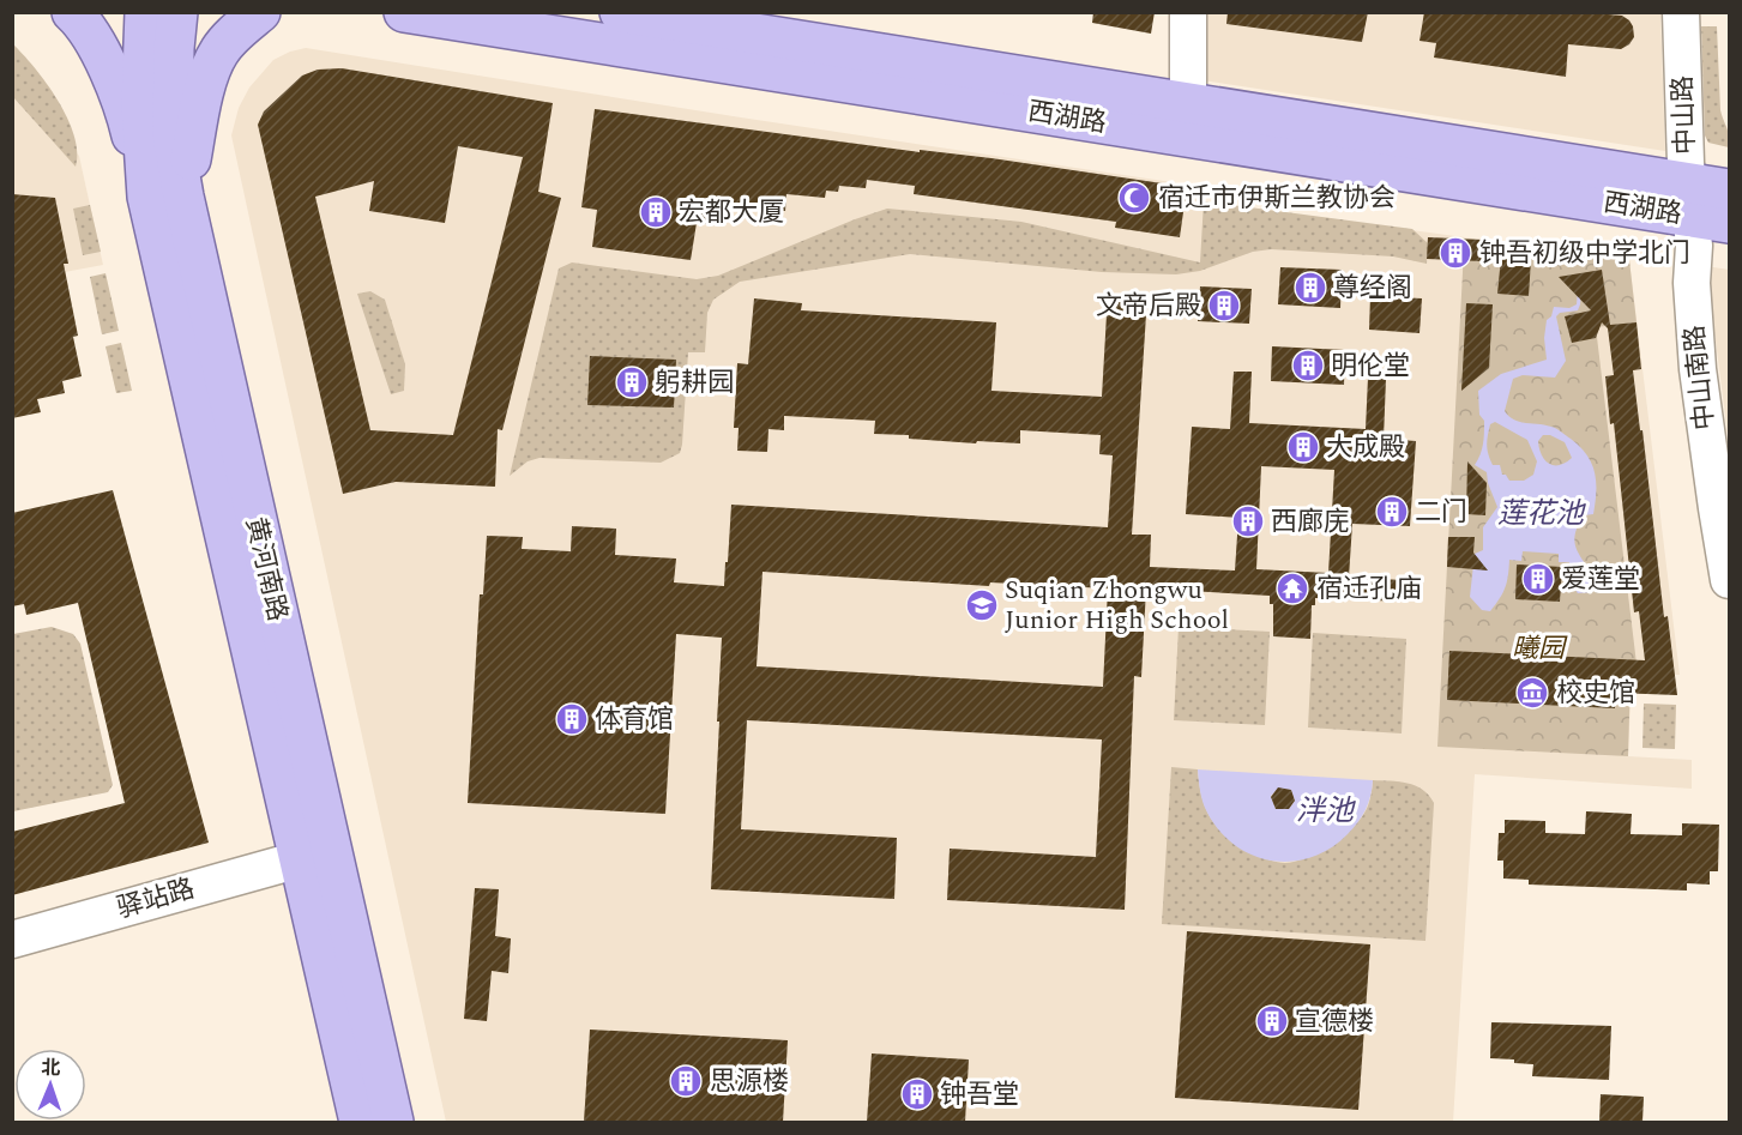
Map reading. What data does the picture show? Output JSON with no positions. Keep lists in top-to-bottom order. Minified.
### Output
{"streets":{"main road":["西湖路","黄河南路"],"street":["中山路","中山南路","驿站路"]},"crossings":[["中山路","西湖路"],["中山路","中山南路"],["西湖路","中山南路"],["黄河南路","驿站路"]],"water":["莲花池","泮池"],"parks":["曦园"],"places":{"mosque":["宿迁市伊斯兰教协会"],"building":["宏都大厦","钟吾初级中学北门","尊经阁","文帝后殿","明伦堂","躬耕园","大成殿","二门","西廊庑","爱莲堂","体育馆","宣德楼","思源楼","钟吾堂"],"temple":["宿迁孔庙"],"school or university":["Suqian Zhongwu Junior High School"],"museum":["校史馆"]},"north":"top"}
